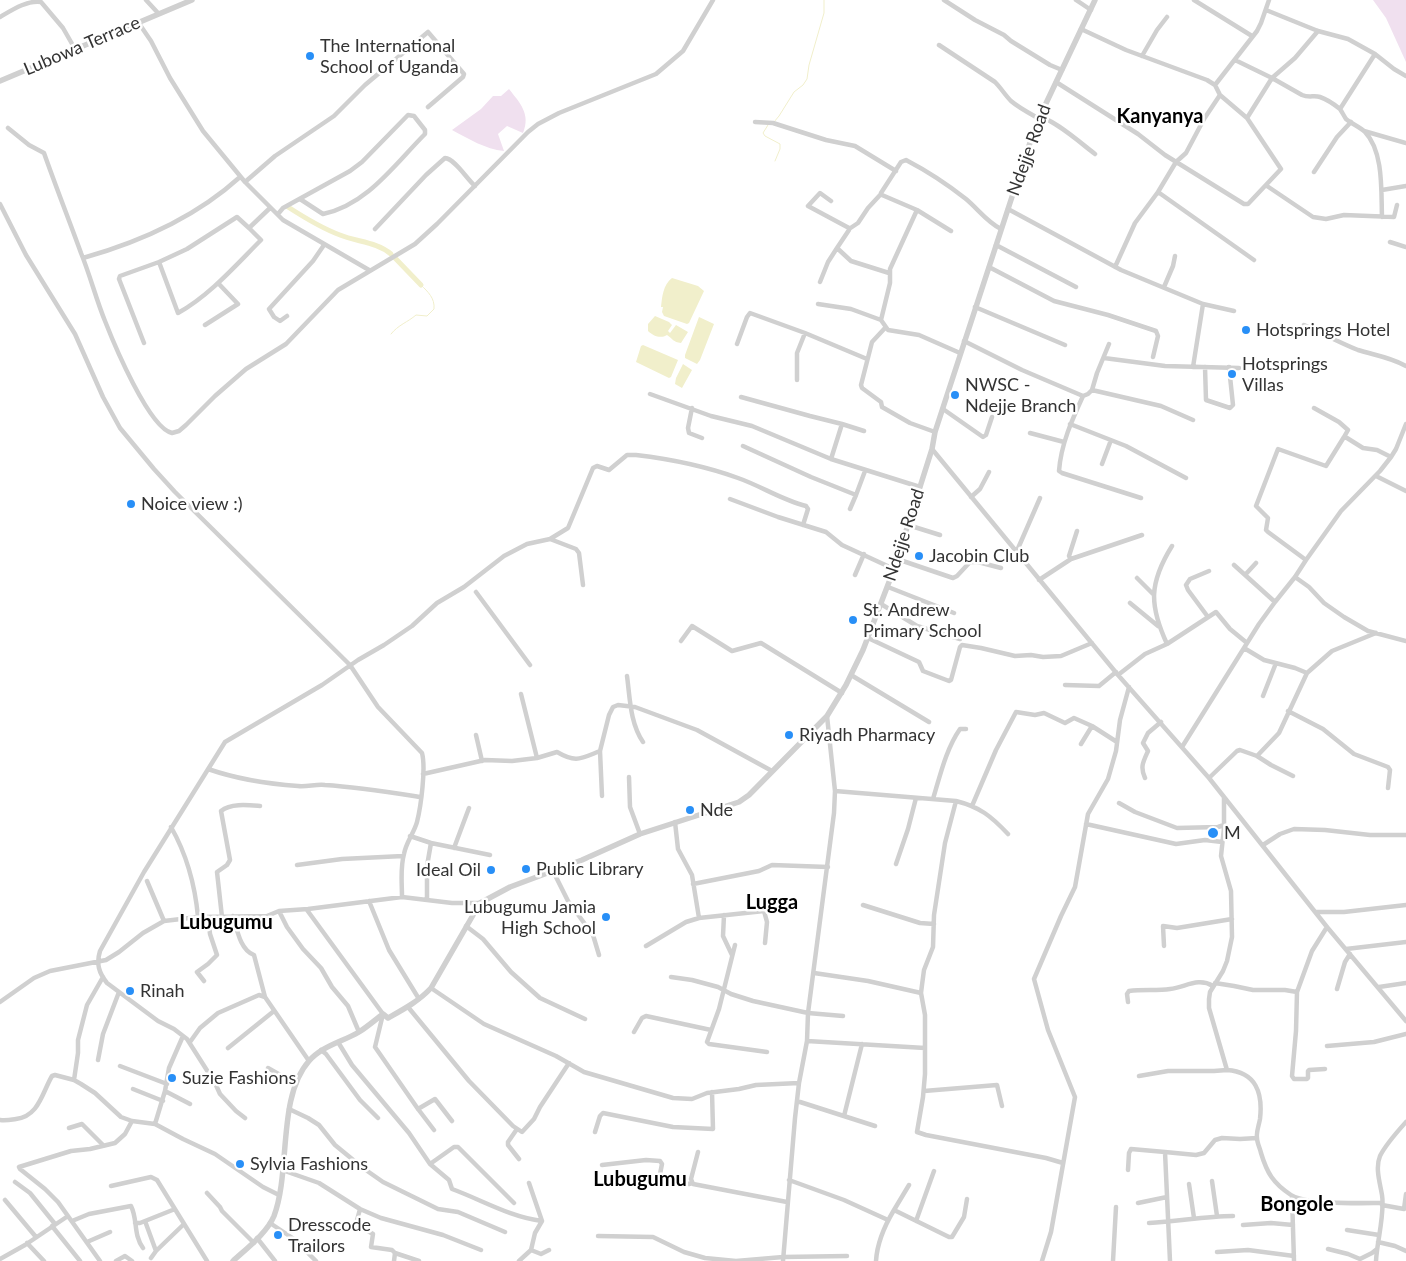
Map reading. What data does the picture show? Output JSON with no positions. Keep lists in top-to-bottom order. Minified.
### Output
{"streets":{"street":["Lubowa Terrace","Ndejje Road"]},"districts":["Kanyanya","Lugga","Lubugumu","Lubugumu","Bongole"],"places":["The International School of Uganda","Hotsprings Hotel","Hotsprings Villas","NWSC - Ndejje Branch","Noice view :)","Jacobin Club","St. Andrew Primary School","Riyadh Pharmacy","Nde","M","Public Library","Ideal Oil","Lubugumu Jamia High School","Rinah","Suzie Fashions","Sylvia Fashions","Dresscode Trailors"]}
